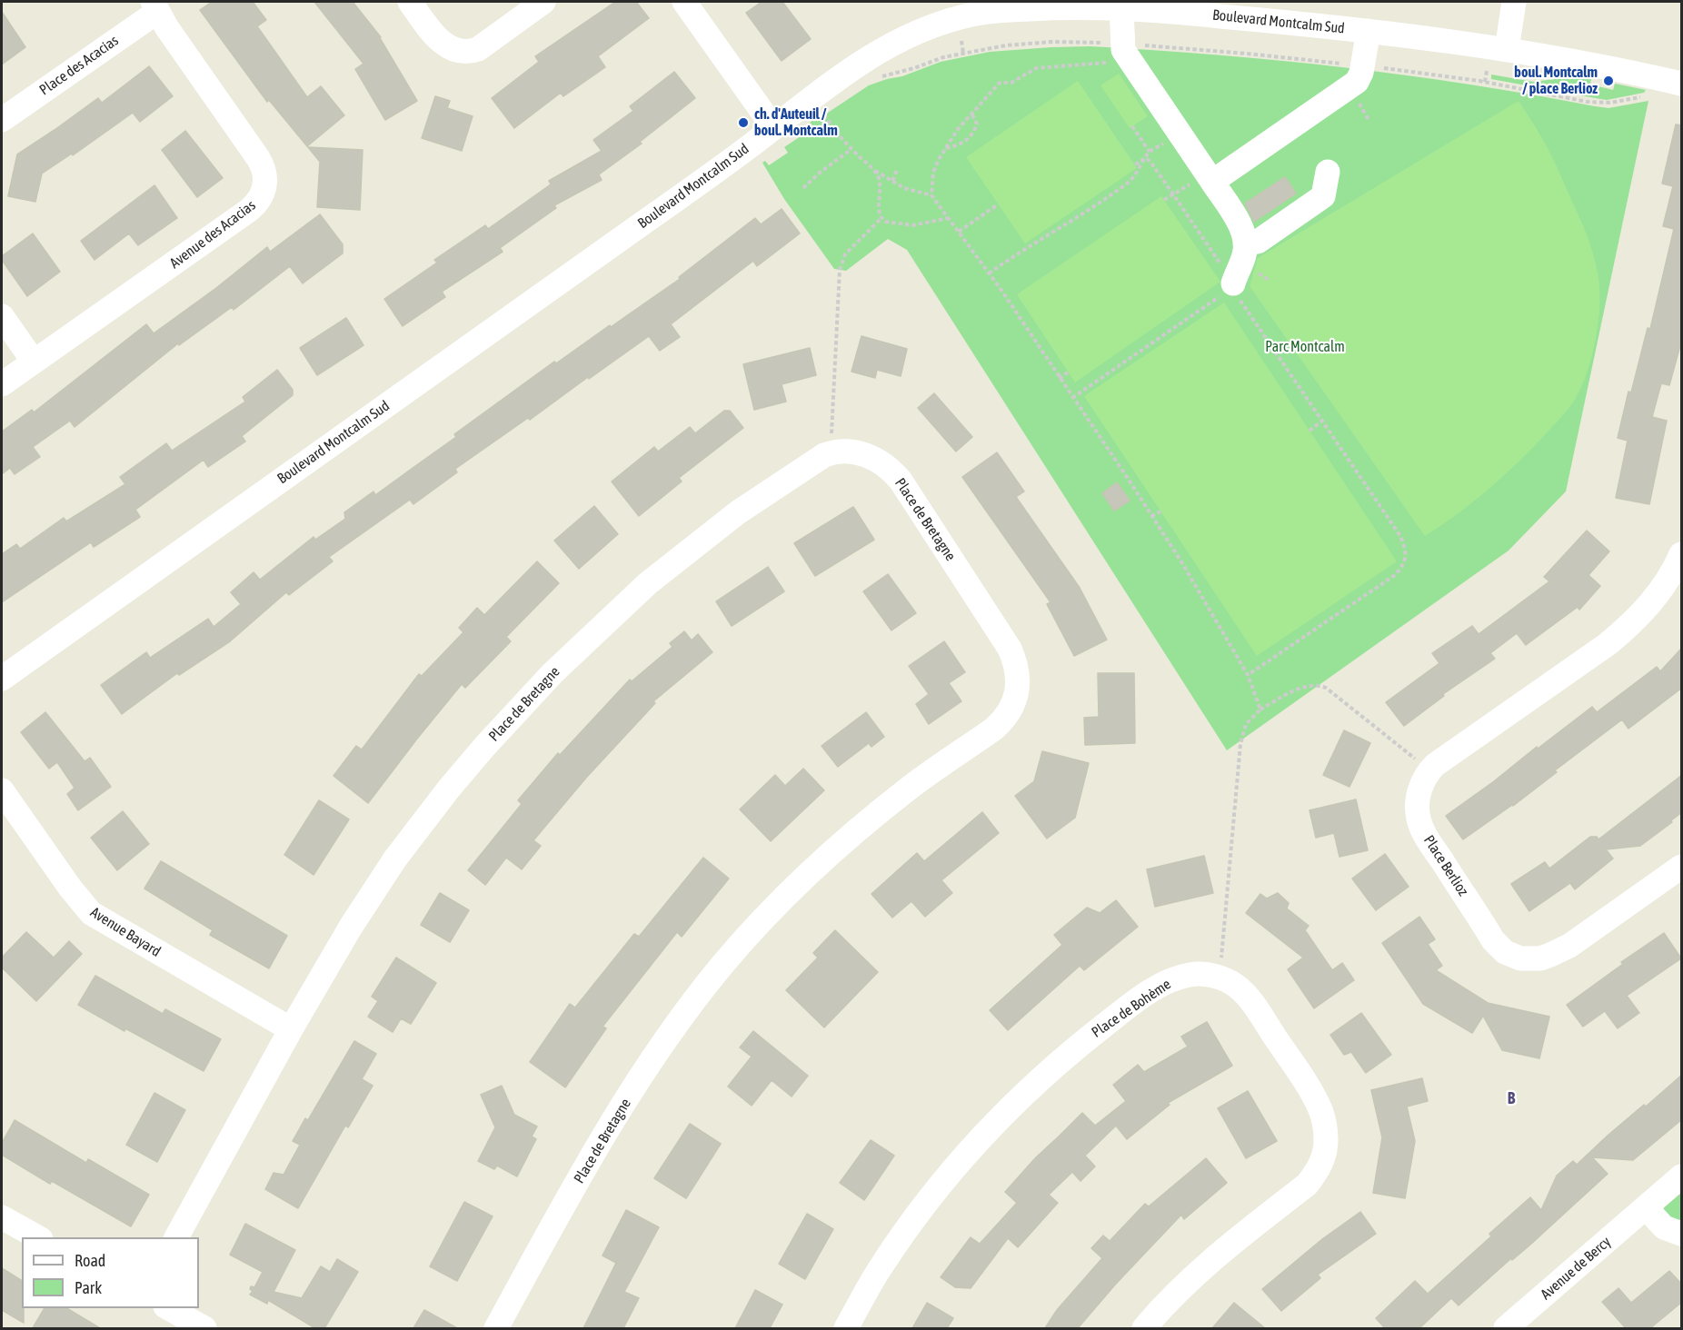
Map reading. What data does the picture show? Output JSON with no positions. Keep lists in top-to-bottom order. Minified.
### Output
{"streets":{"street":["Boulevard Montcalm Sud","Place des Acacias","Avenue des Acacias","Place de Bretagne","Place Berlioz","Avenue Bayard","Place de Bohème","Avenue de Bercy"]},"crossings":[["Place des Acacias","Avenue des Acacias"],["Place de Bretagne","Avenue Bayard"]],"districts":["B"],"parks":["Parc Montcalm"],"places":["boul. Montcalm / place Berlioz","ch. d'Auteuil / boul. Montcalm"],"legend":["Road","Park"]}
